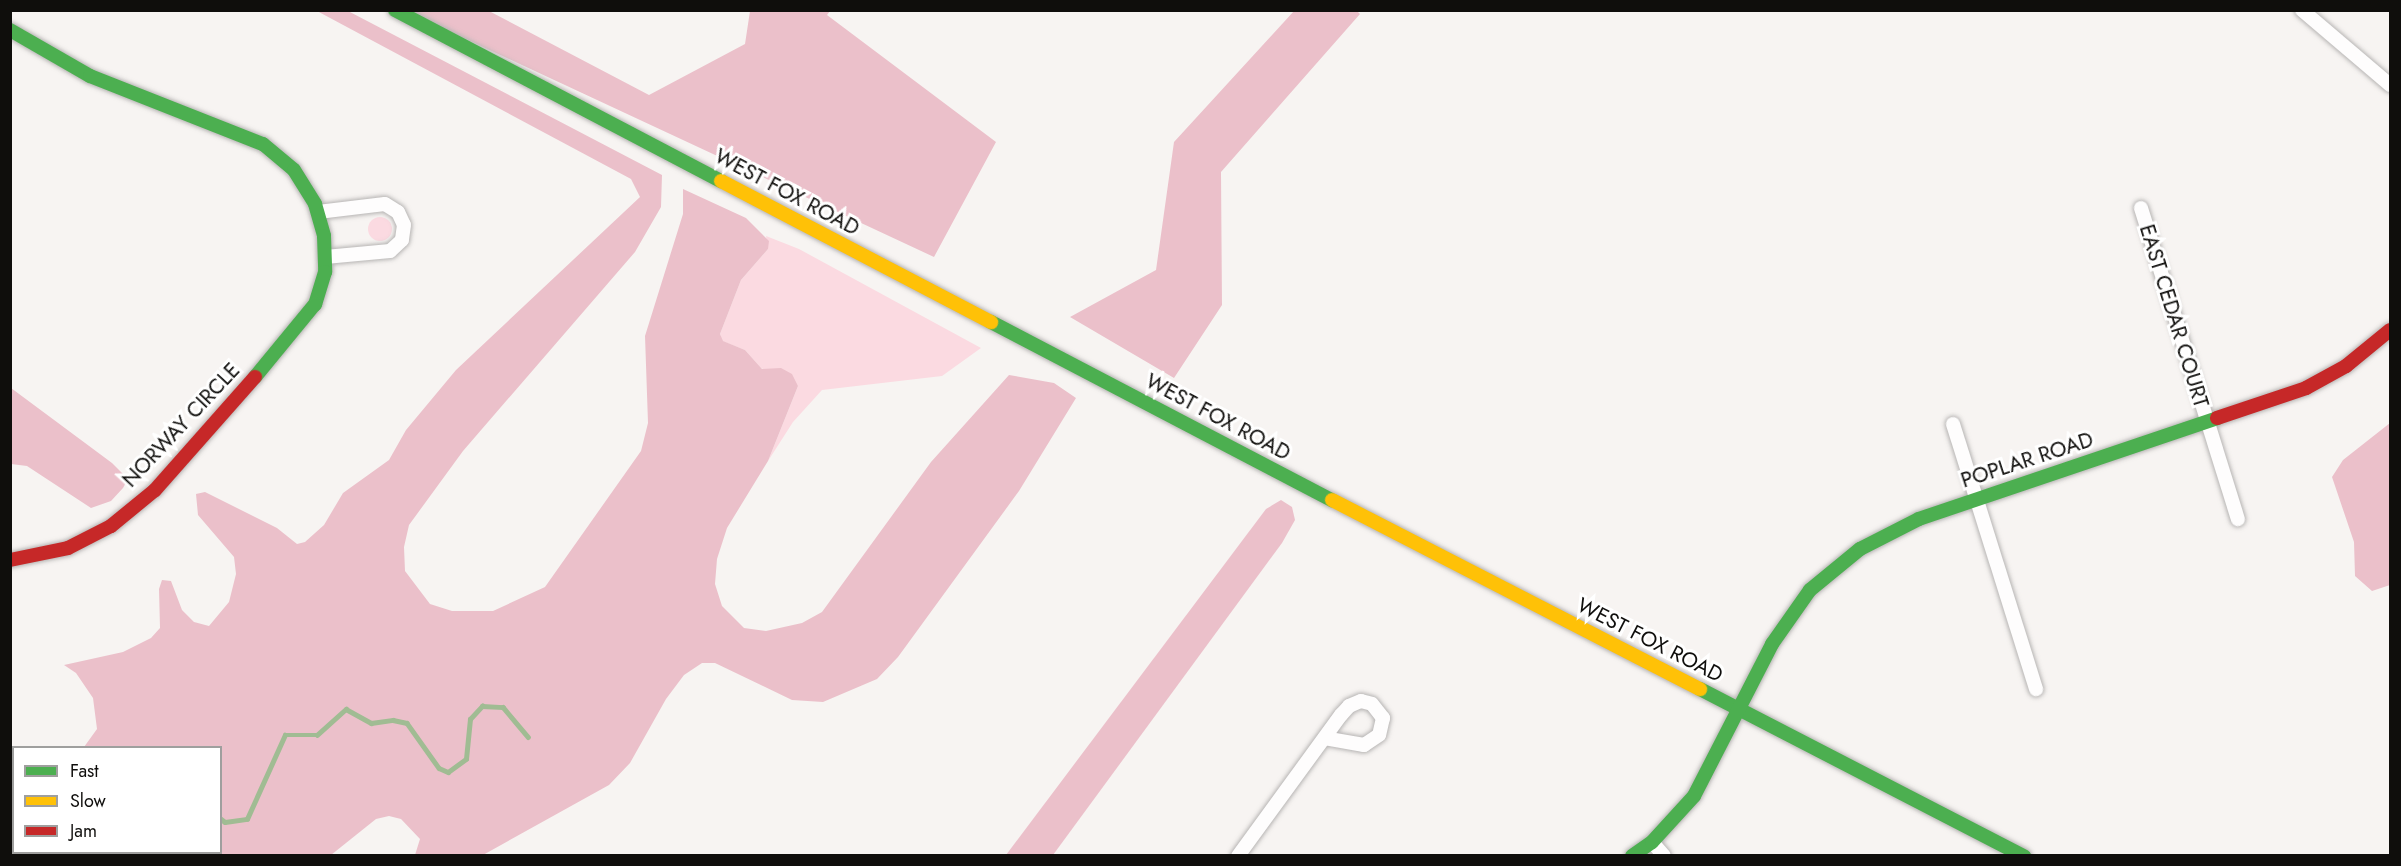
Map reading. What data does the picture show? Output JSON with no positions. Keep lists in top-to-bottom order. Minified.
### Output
{"streets":{"street":["WEST FOX ROAD","EAST CEDAR COURT","NORWAY CIRCLE","POPLAR ROAD"]},"crossings":[["WEST FOX ROAD","POPLAR ROAD"],["EAST CEDAR COURT","POPLAR ROAD"]],"legend":["Fast","Slow","Jam"]}
